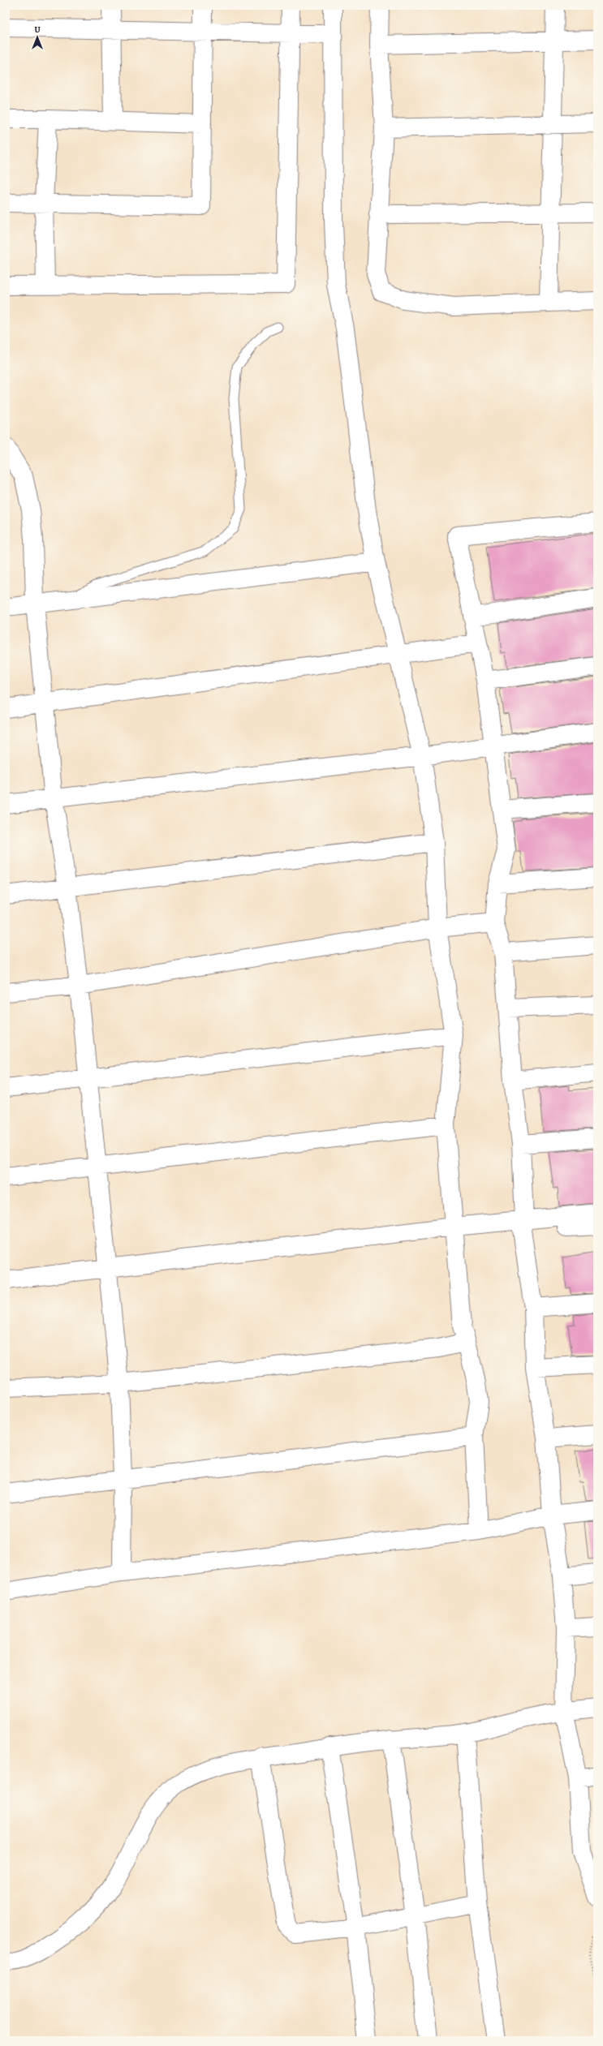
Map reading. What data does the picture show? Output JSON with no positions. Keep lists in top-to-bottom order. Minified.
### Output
{"north":"top"}
